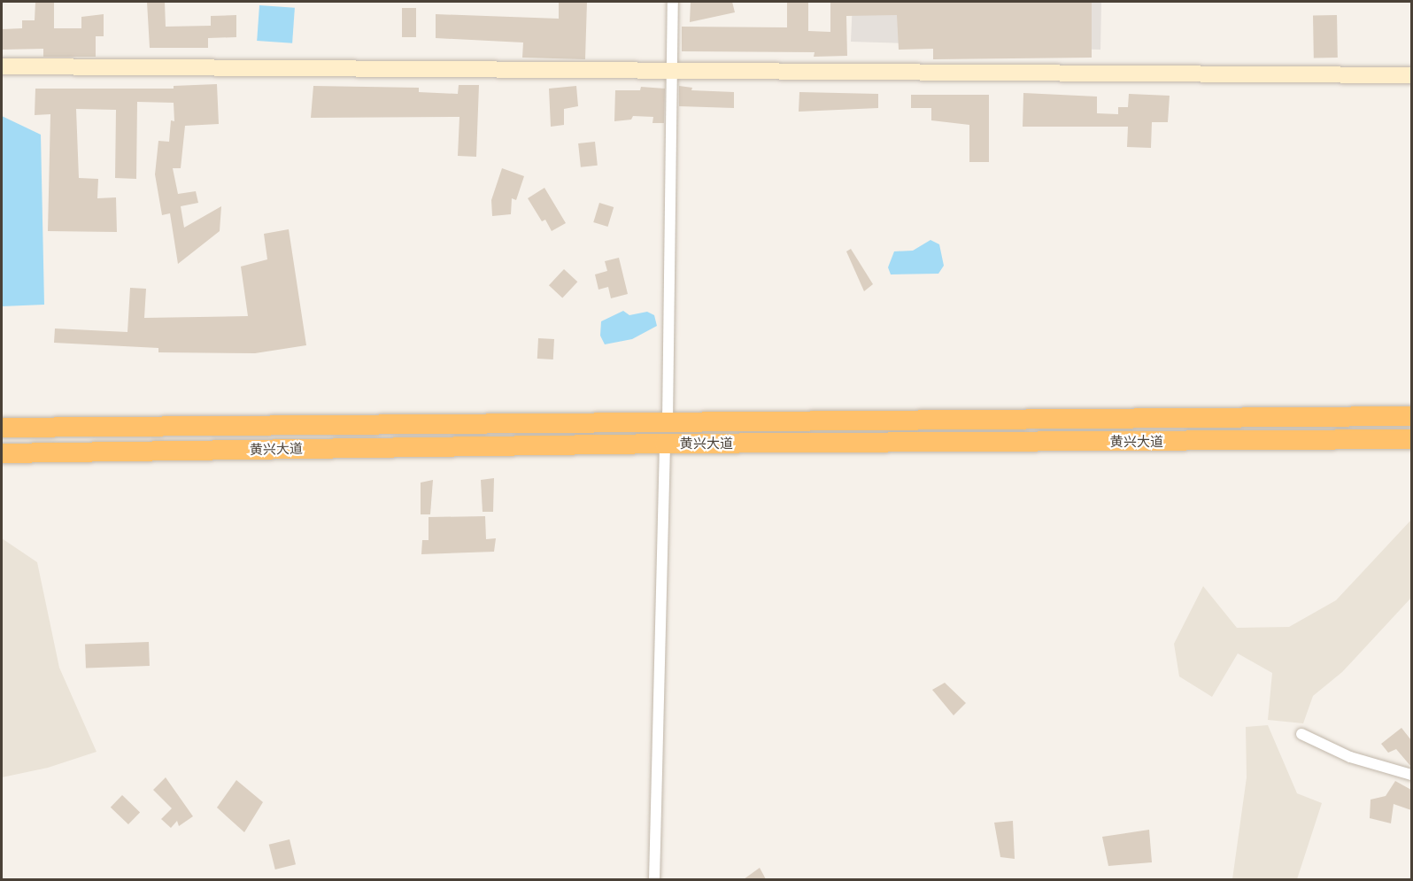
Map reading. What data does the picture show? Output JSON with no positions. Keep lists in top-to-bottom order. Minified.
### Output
{"streets":{"highway":["黄兴大道"]}}
